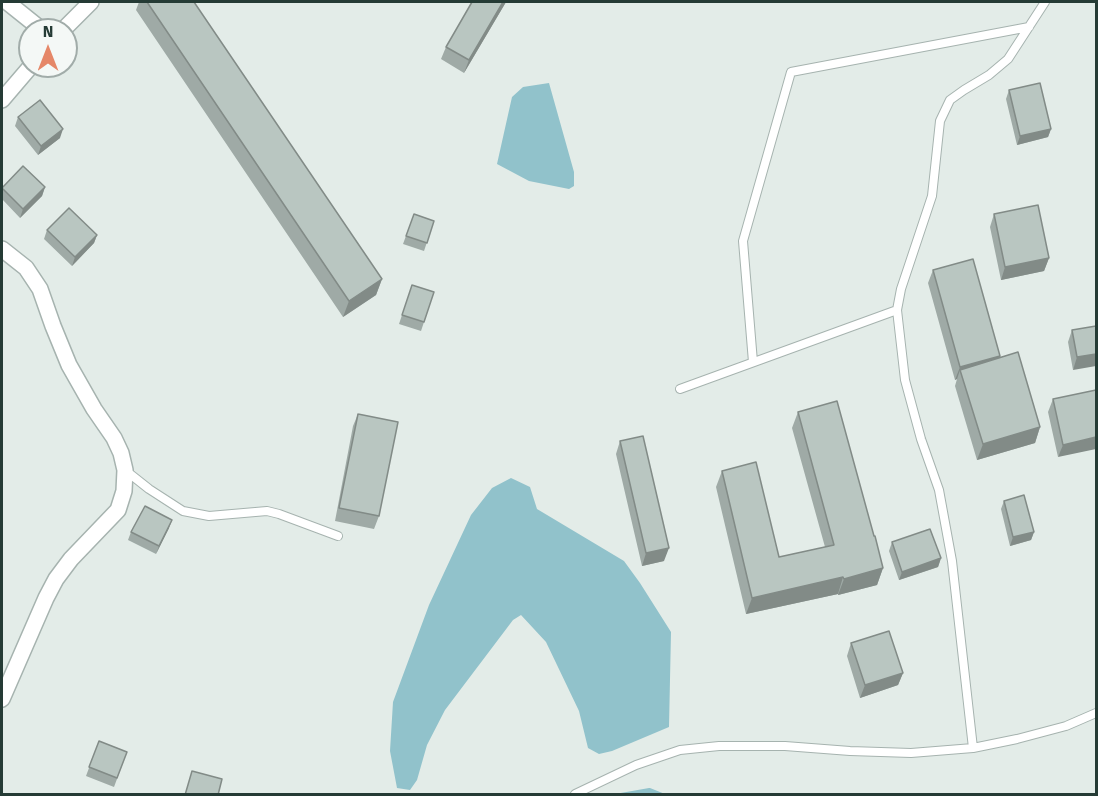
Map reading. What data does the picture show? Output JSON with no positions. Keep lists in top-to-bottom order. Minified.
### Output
{"north":"top"}
